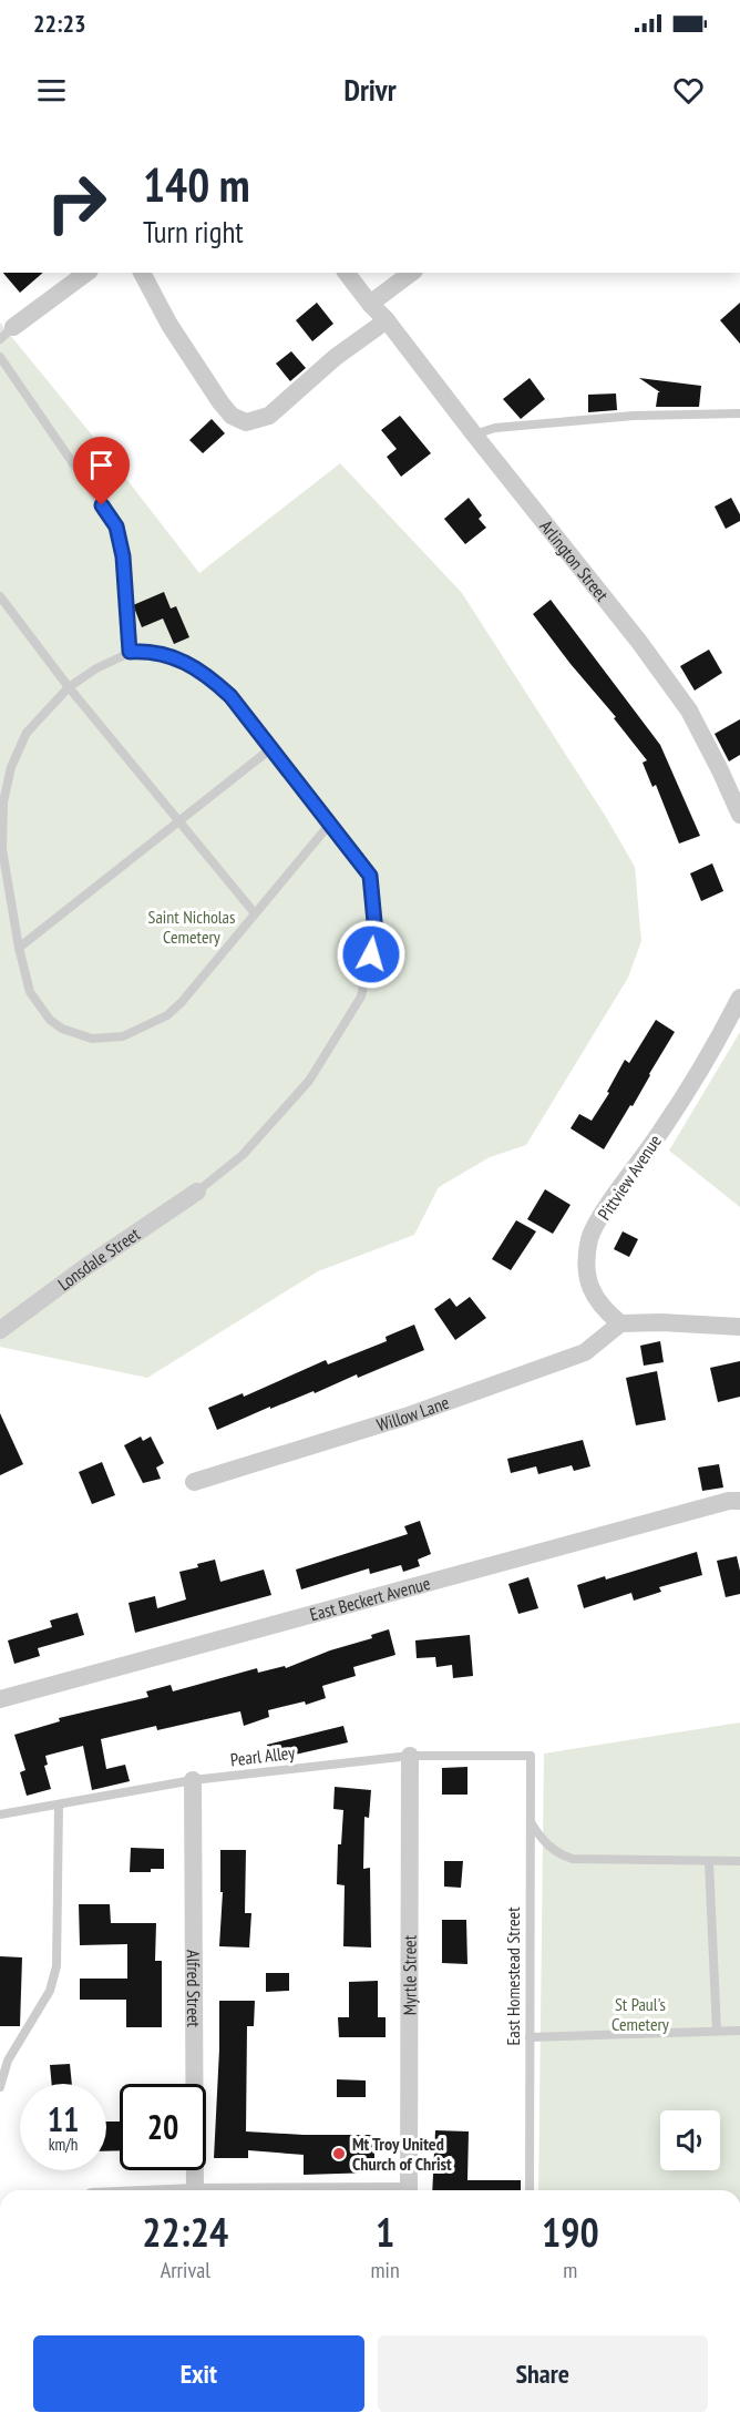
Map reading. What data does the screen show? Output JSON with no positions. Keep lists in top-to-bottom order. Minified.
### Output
{"streets":{"street":["Arlington Street","Pittview Avenue","Lonsdale Street","Willow Lane","East Beckert Avenue","Myrtle Street","Alfred Street"],"lane":["Pearl Alley","East Homestead Street"]},"crossings":[["Pittview Avenue","Willow Lane"],["Pearl Alley","Myrtle Street"],["Pearl Alley","East Homestead Street"],["Pearl Alley","Alfred Street"]],"parks":["Saint Nicholas Cemetery","St Paul's Cemetery"],"places":["Mt Troy United Church of Christ"],"page":{"status":"22:23","header":"Drivr","turn":["140 m","Turn right"],"speed":"11 km/h","limit":"20","eta":["22:24","Arrival","1","min","190","m"],"buttons":["Exit","Share"]}}
